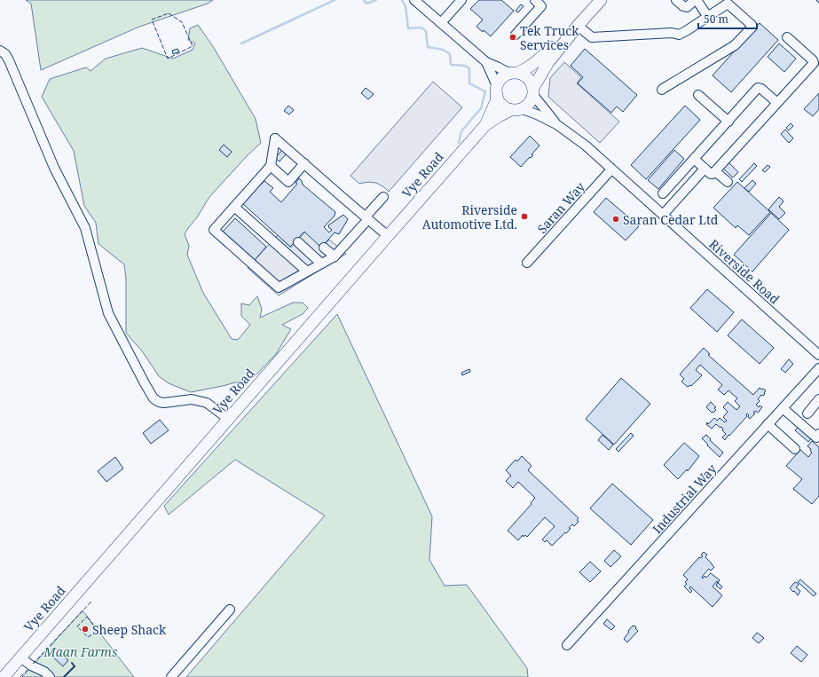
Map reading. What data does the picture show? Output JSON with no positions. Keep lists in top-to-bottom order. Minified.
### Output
{"streets":{"main road":["Vye Road"],"street":["Saran Way","Riverside Road","Industrial Way"]},"crossings":[["Vye Road","Riverside Road"],["Saran Way","Riverside Road"]],"parks":["Maan Farms"],"places":["Tek Truck Services","Riverside Automotive Ltd.","Saran Cedar Ltd","Sheep Shack"],"scale_bar":"50 m"}
